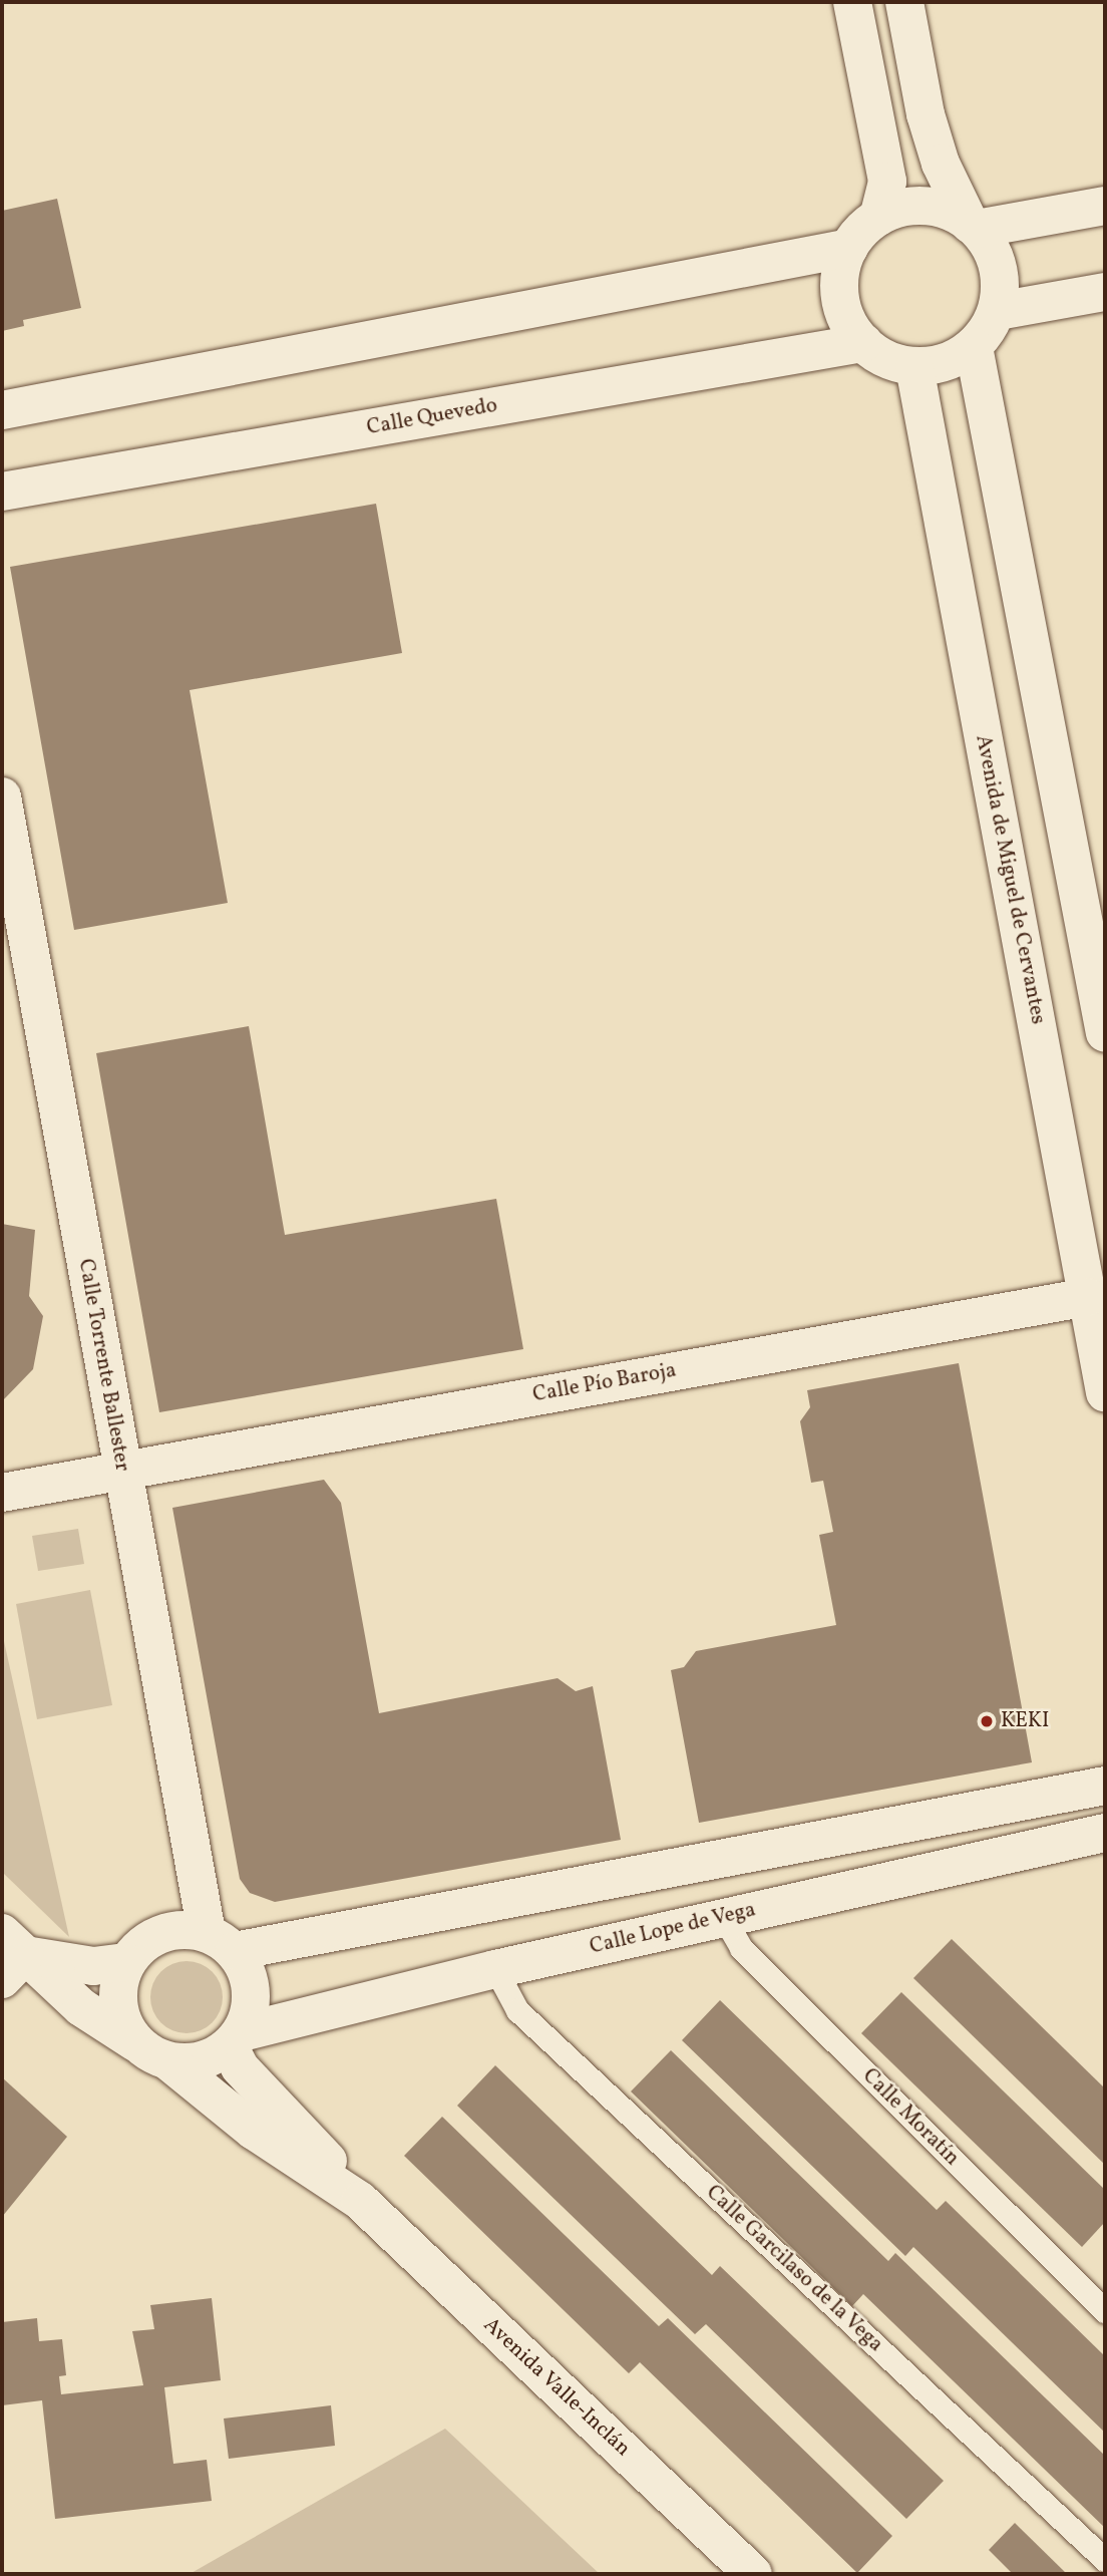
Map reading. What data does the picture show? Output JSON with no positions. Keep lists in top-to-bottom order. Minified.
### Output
{"streets":{"street":["Calle Quevedo","Avenida de Miguel de Cervantes","Calle Torrente Ballester","Calle Pío Baroja","Calle Lope de Vega","Avenida Valle-Inclán"],"lane":["Calle Moratín","Calle Garcilaso de la Vega"]},"crossings":[["Calle Quevedo","Avenida de Miguel de Cervantes"],["Avenida de Miguel de Cervantes","Calle Pío Baroja"],["Calle Torrente Ballester","Calle Pío Baroja"],["Calle Torrente Ballester","Calle Lope de Vega"],["Calle Torrente Ballester","Avenida Valle-Inclán"],["Calle Lope de Vega","Calle Moratín"],["Calle Lope de Vega","Calle Garcilaso de la Vega"],["Calle Lope de Vega","Avenida Valle-Inclán"]],"places":["KEKI"]}
